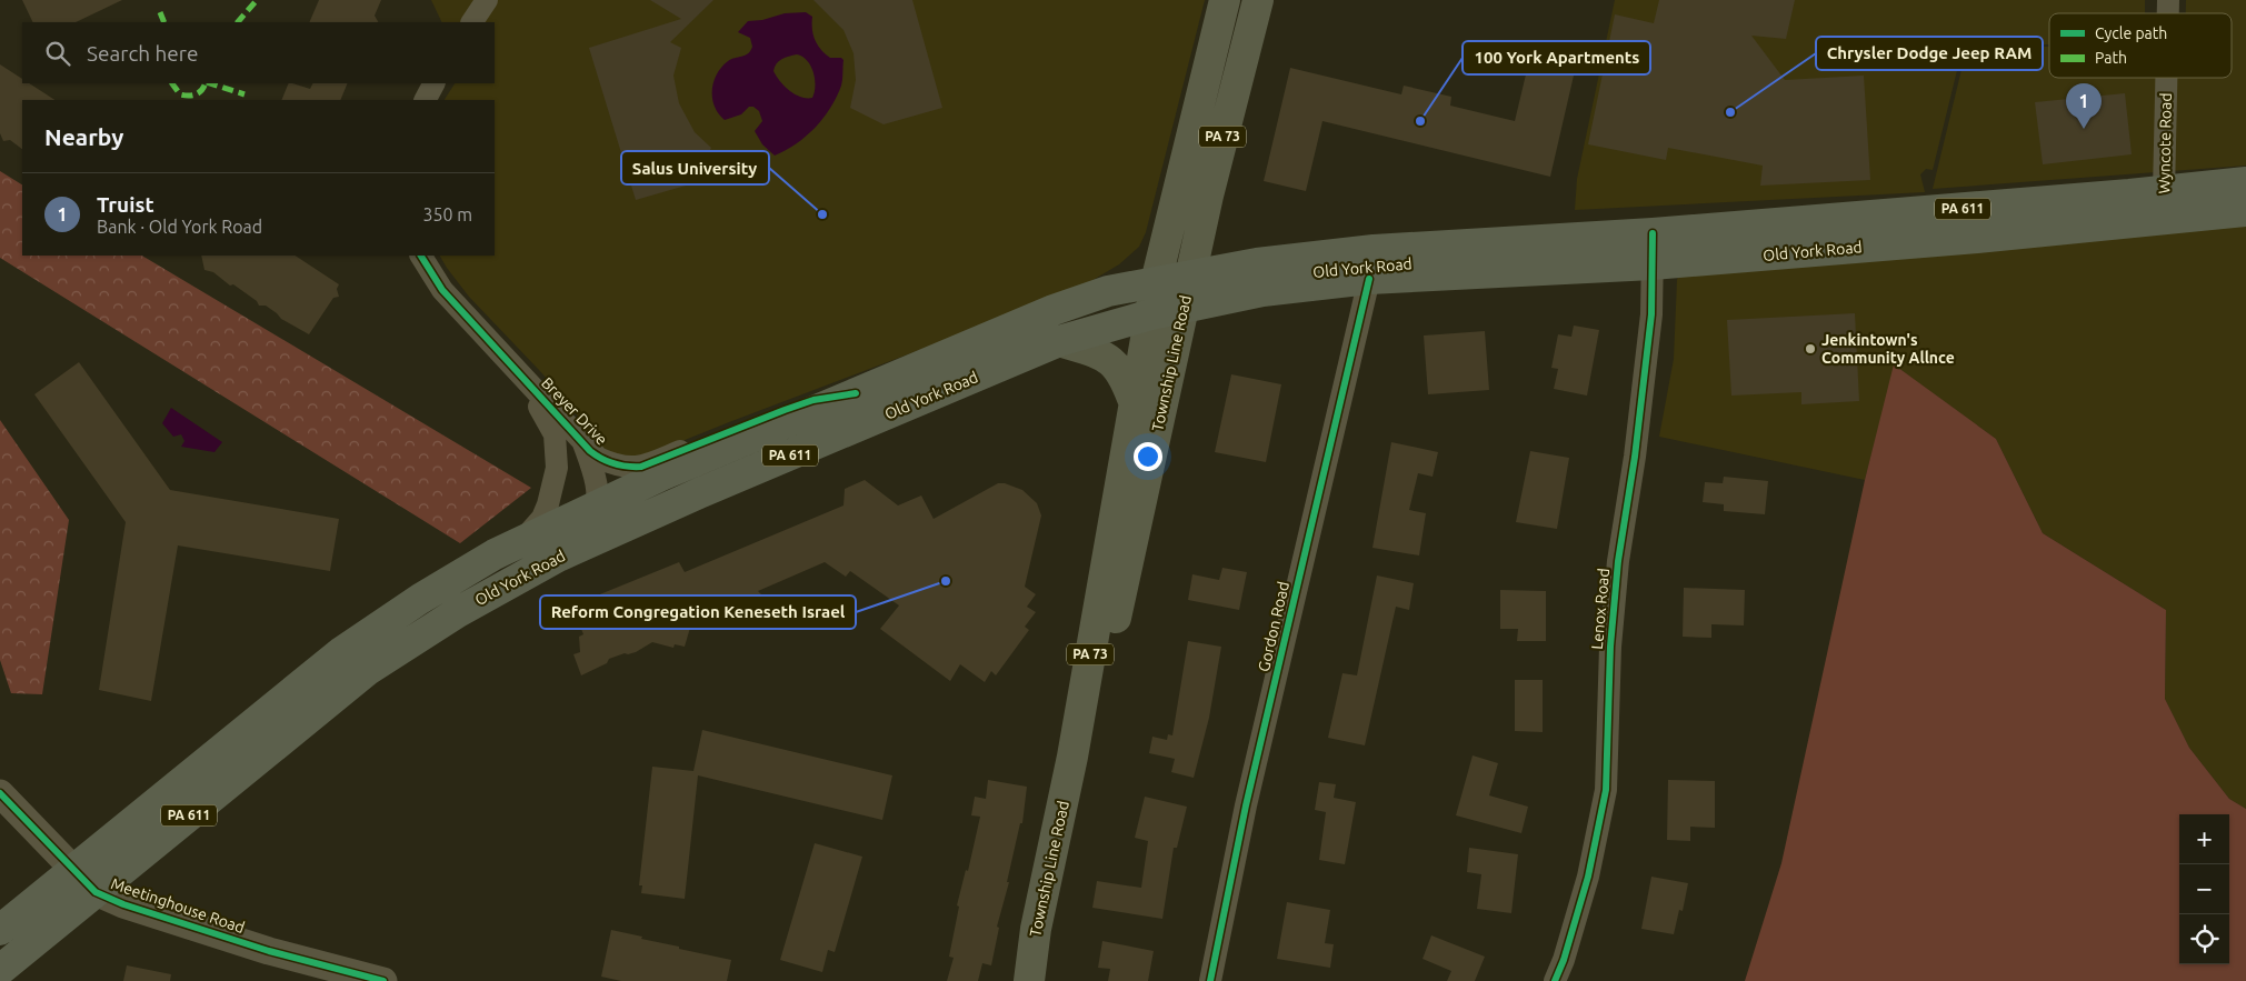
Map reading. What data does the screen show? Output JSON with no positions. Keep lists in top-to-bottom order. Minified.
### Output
{"streets":{"highway":["PA 611","Old York Road"],"main road":["PA 73","Township Line Road"],"street":["Wyncote Road","Breyer Drive","Lenox Road","Gordon Road","Meetinghouse Road"]},"crossings":[["Wyncote Road","Old York Road"],["Old York Road","Township Line Road"],["Old York Road","Breyer Drive"],["Old York Road","Lenox Road"],["Old York Road","Gordon Road"],["Old York Road","Meetinghouse Road"]],"places":["Chrysler Dodge Jeep RAM","100 York Apartments","Salus University","Jenkintown's Community Allnce","Reform Congregation Keneseth Israel"],"legend":["Cycle path","Path"],"page":{"search":"Search here","pins":"1","heading":"Nearby","list":[{"mark":"1","name":"Truist","note":"Bank · Old York Road","value":"350 m"}],"map_buttons":["+","−"]}}
